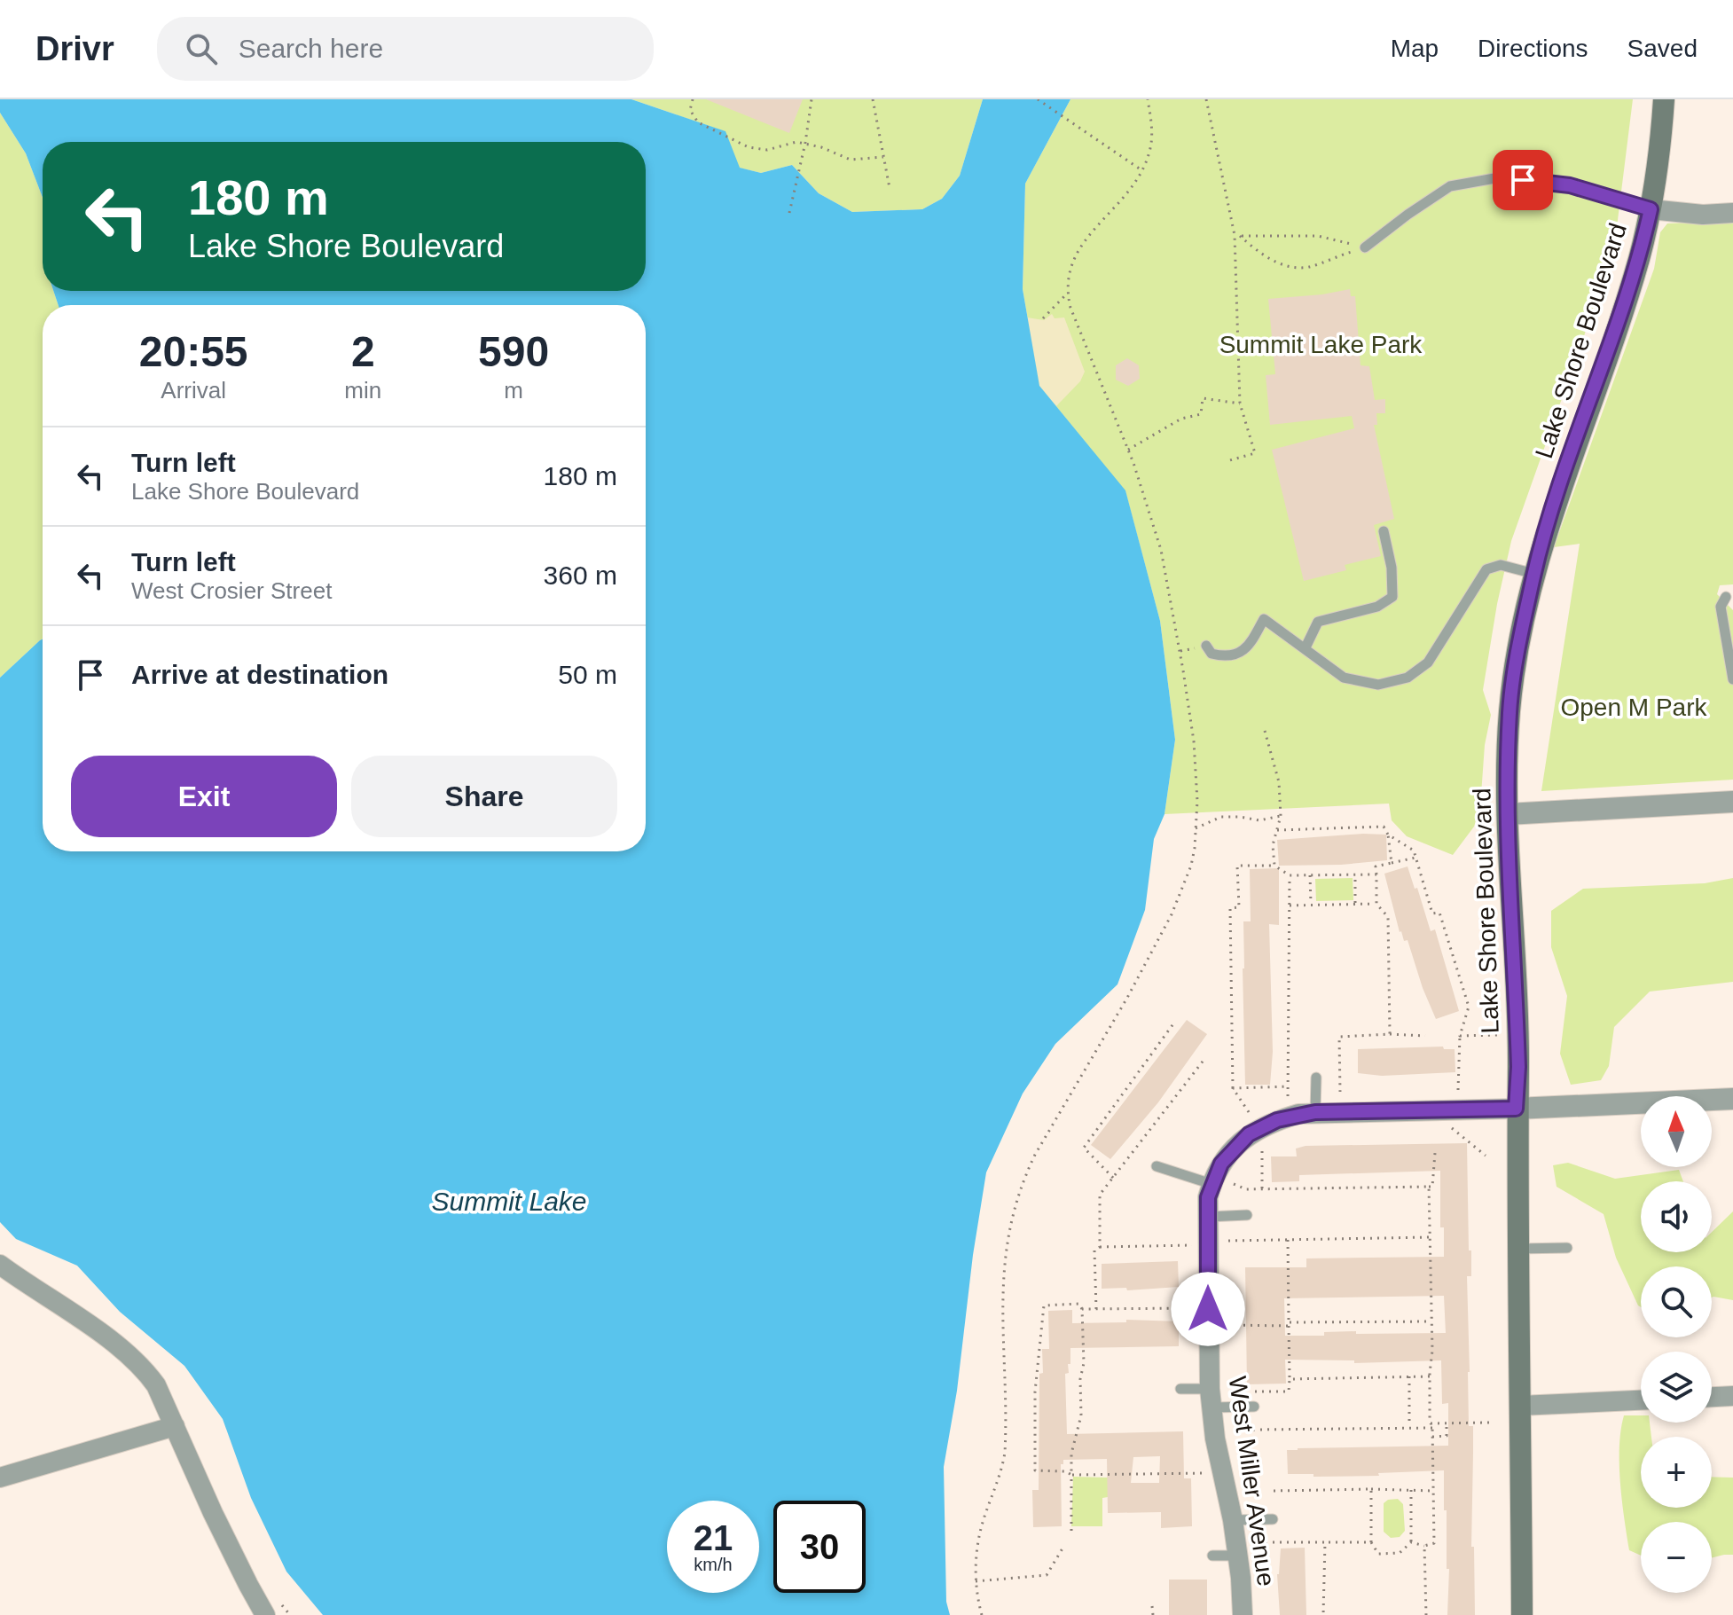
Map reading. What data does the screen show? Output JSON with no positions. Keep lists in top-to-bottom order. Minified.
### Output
{"streets":{"main road":["Lake Shore Boulevard"],"street":["West Miller Avenue"]},"crossings":[["Lake Shore Boulevard","West Miller Avenue"]],"water":["Summit Lake"],"parks":["Summit Lake Park","Open M Park"],"north":"top","page":{"header":"Drivr","search":"Search here","nav":["Map","Directions","Saved"],"turn":["180 m","Lake Shore Boulevard"],"eta":["20:55","Arrival","2","min","590","m"],"list":[{"name":"Turn left","note":"Lake Shore Boulevard","value":"180 m"},{"name":"Turn left","note":"West Crosier Street","value":"360 m"},{"name":"Arrive at destination","value":"50 m"}],"buttons":["Exit","Share"],"map_buttons":["+","−"],"speed":"21 km/h","limit":"30"}}
